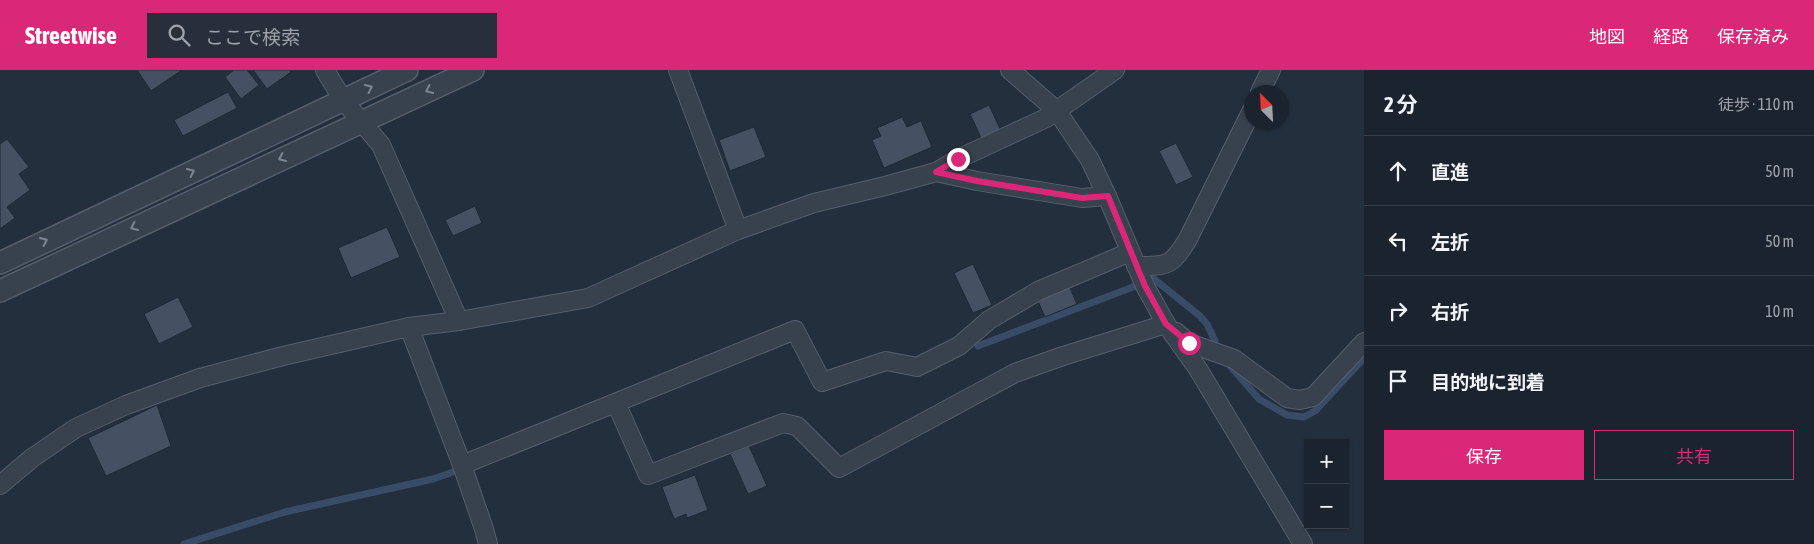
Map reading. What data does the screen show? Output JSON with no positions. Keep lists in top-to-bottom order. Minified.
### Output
{"north":"top left","page":{"header":"Streetwise","search":"ここで検索","nav":["地図","経路","保存済み"],"heading":["2 分","徒歩 · 110 m"],"list":[["直進","50 m"],["左折","50 m"],["右折","10 m"],"目的地に到着"],"buttons":["保存","共有"],"map_buttons":["+","−"]}}
